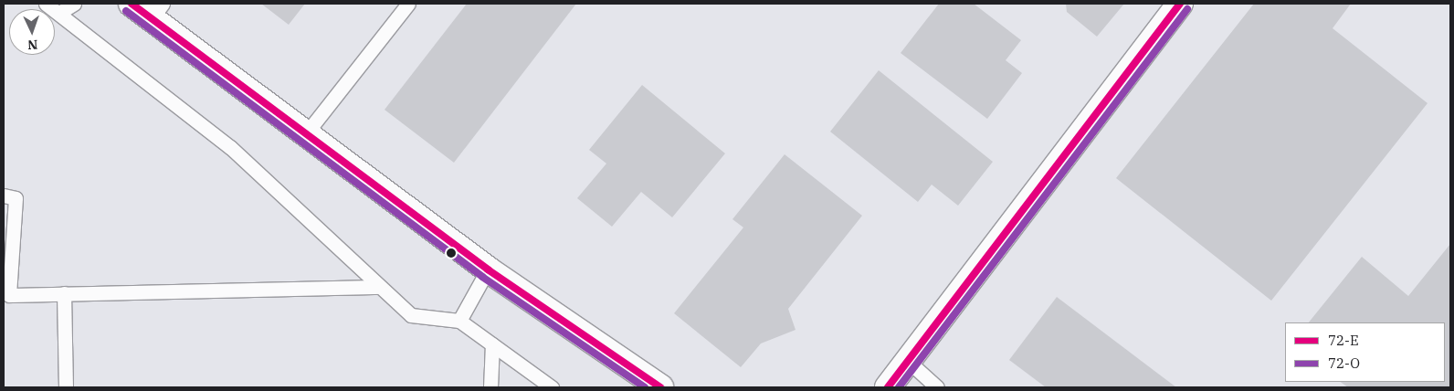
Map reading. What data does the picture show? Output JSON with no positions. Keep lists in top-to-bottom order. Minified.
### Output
{"lines":["transit line 72-E","transit line 72-O"],"legend":["72-E","72-O"],"north":"bottom"}
